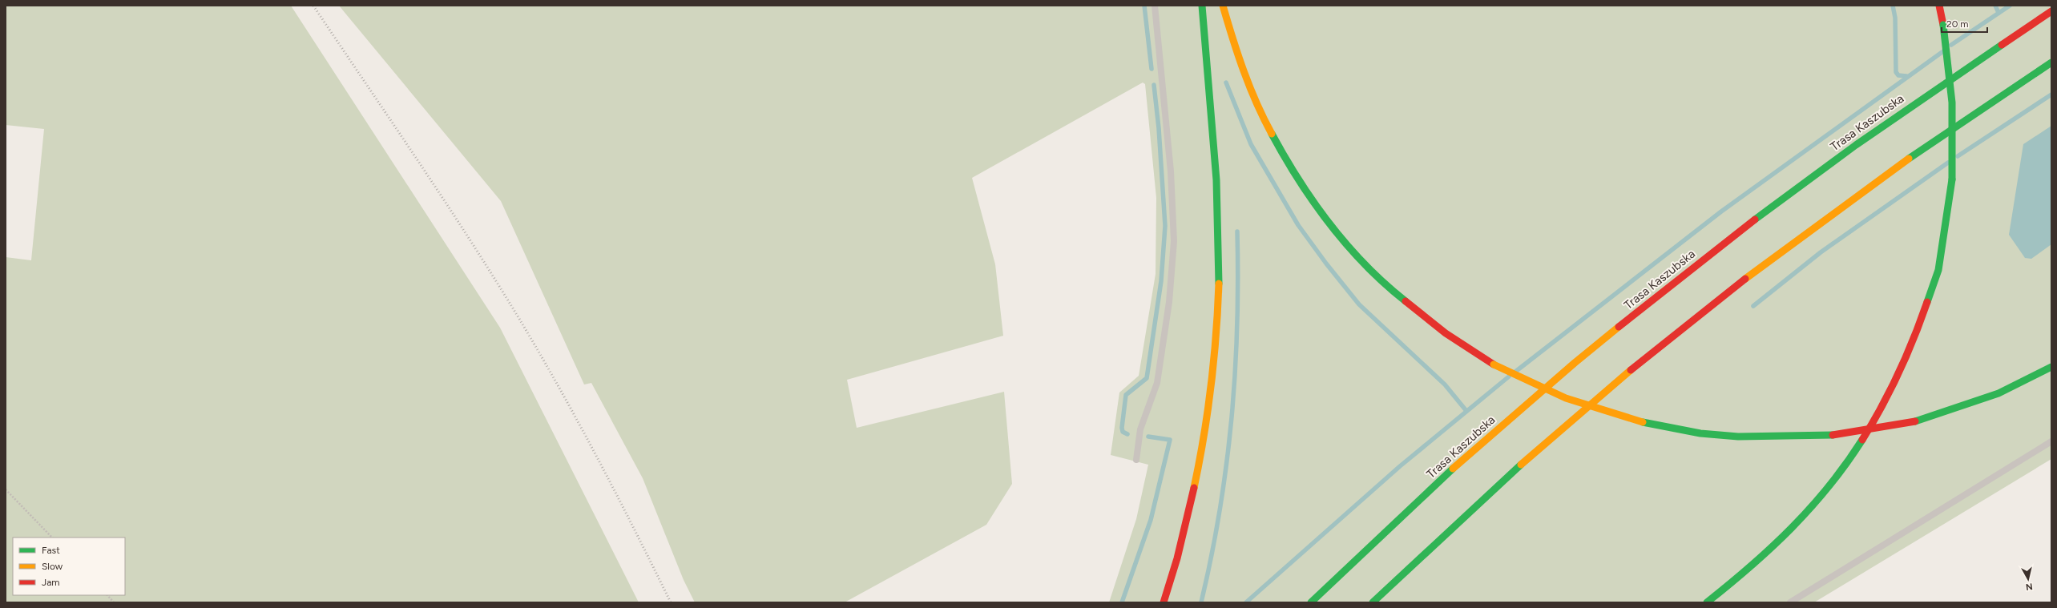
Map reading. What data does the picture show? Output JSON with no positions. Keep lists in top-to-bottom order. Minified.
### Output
{"streets":{"highway":["Trasa Kaszubska"]},"legend":["Fast","Slow","Jam"],"scale_bar":"20 m","north":"bottom"}
